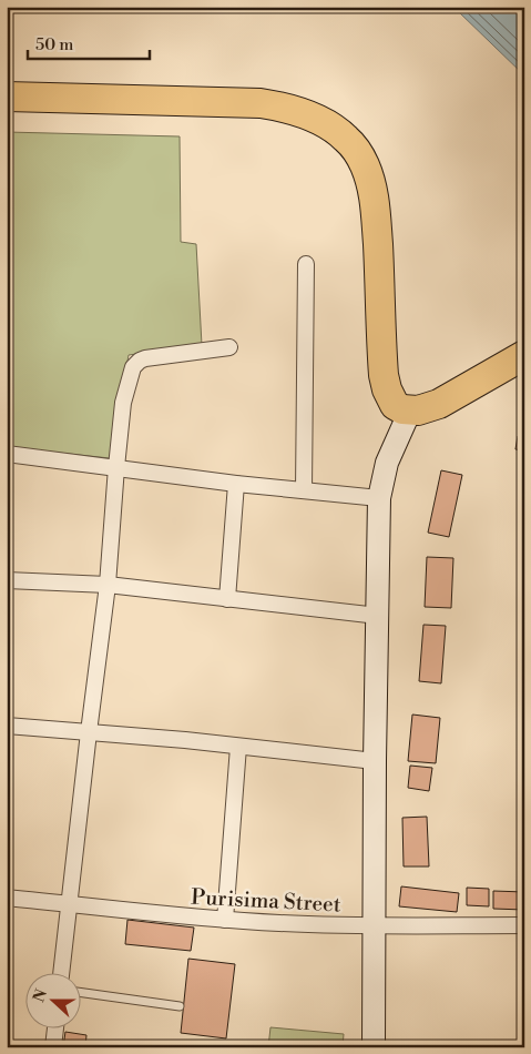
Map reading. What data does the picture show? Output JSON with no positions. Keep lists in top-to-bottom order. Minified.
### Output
{"streets":{"street":["Purisima Street"]},"scale_bar":"50 m","north":"left"}
